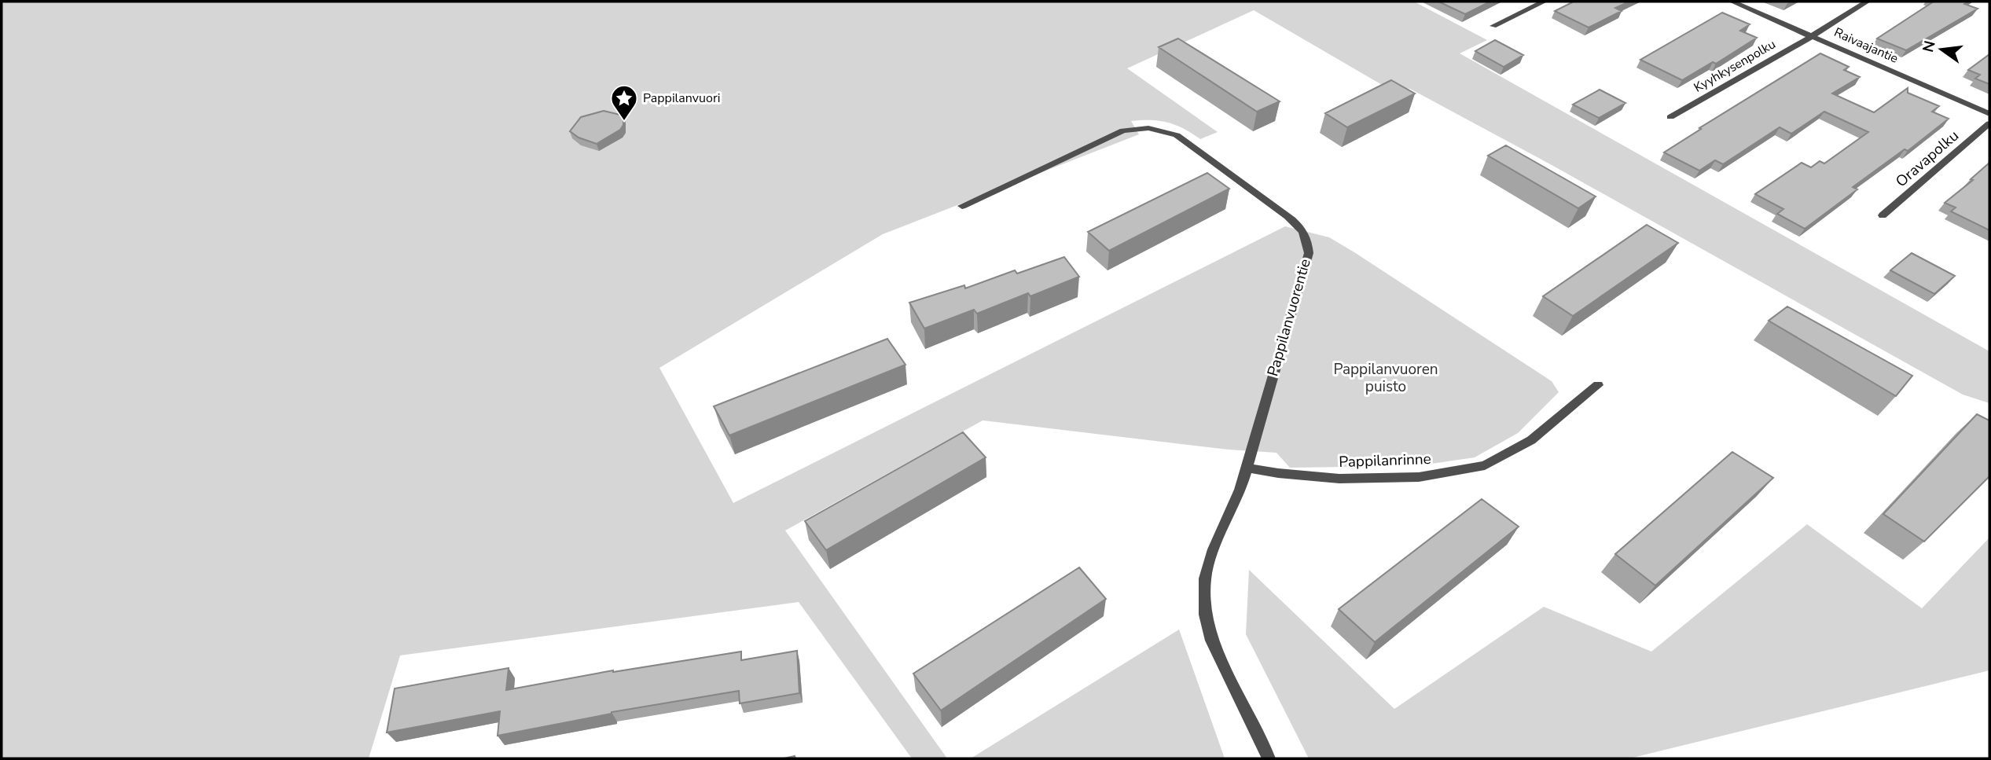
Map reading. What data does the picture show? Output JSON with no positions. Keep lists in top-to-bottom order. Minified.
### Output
{"streets":{"street":["Raivaajantie","Kyyhkysenpolku","Oravapolku","Pappilanvuorentie","Pappilanrinne"]},"crossings":[["Raivaajantie","Kyyhkysenpolku"],["Pappilanvuorentie","Pappilanrinne"]],"parks":["Pappilanvuoren puisto"],"places":{"place":["Pappilanvuori"]},"north":"left"}
